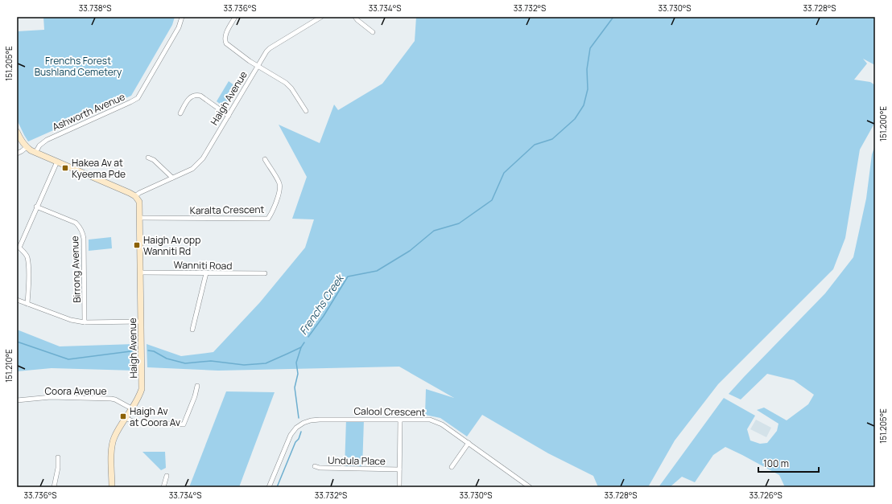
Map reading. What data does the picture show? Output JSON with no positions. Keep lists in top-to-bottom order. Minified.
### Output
{"streets":{"street":["Haigh Avenue","Ashworth Avenue","Karalta Crescent","Wanniti Road","Birrong Avenue","Coora Avenue","Calool Crescent","Undula Place"]},"crossings":[["Haigh Avenue","Karalta Crescent"],["Haigh Avenue","Wanniti Road"],["Haigh Avenue","Coora Avenue"]],"water":["Frenchs Creek"],"parks":["Frenchs Forest Bushland Cemetery"],"places":{"transit":["Hakea Av at Kyeema Pde","Haigh Av opp Wanniti Rd","Haigh Av at Coora Av"]},"scale_bar":"100 m","coordinates":["33.738°S","33.736°S","33.734°S","33.732°S","33.730°S","33.728°S","151.205°E","151.200°E","151.210°E","33.726°S"]}
